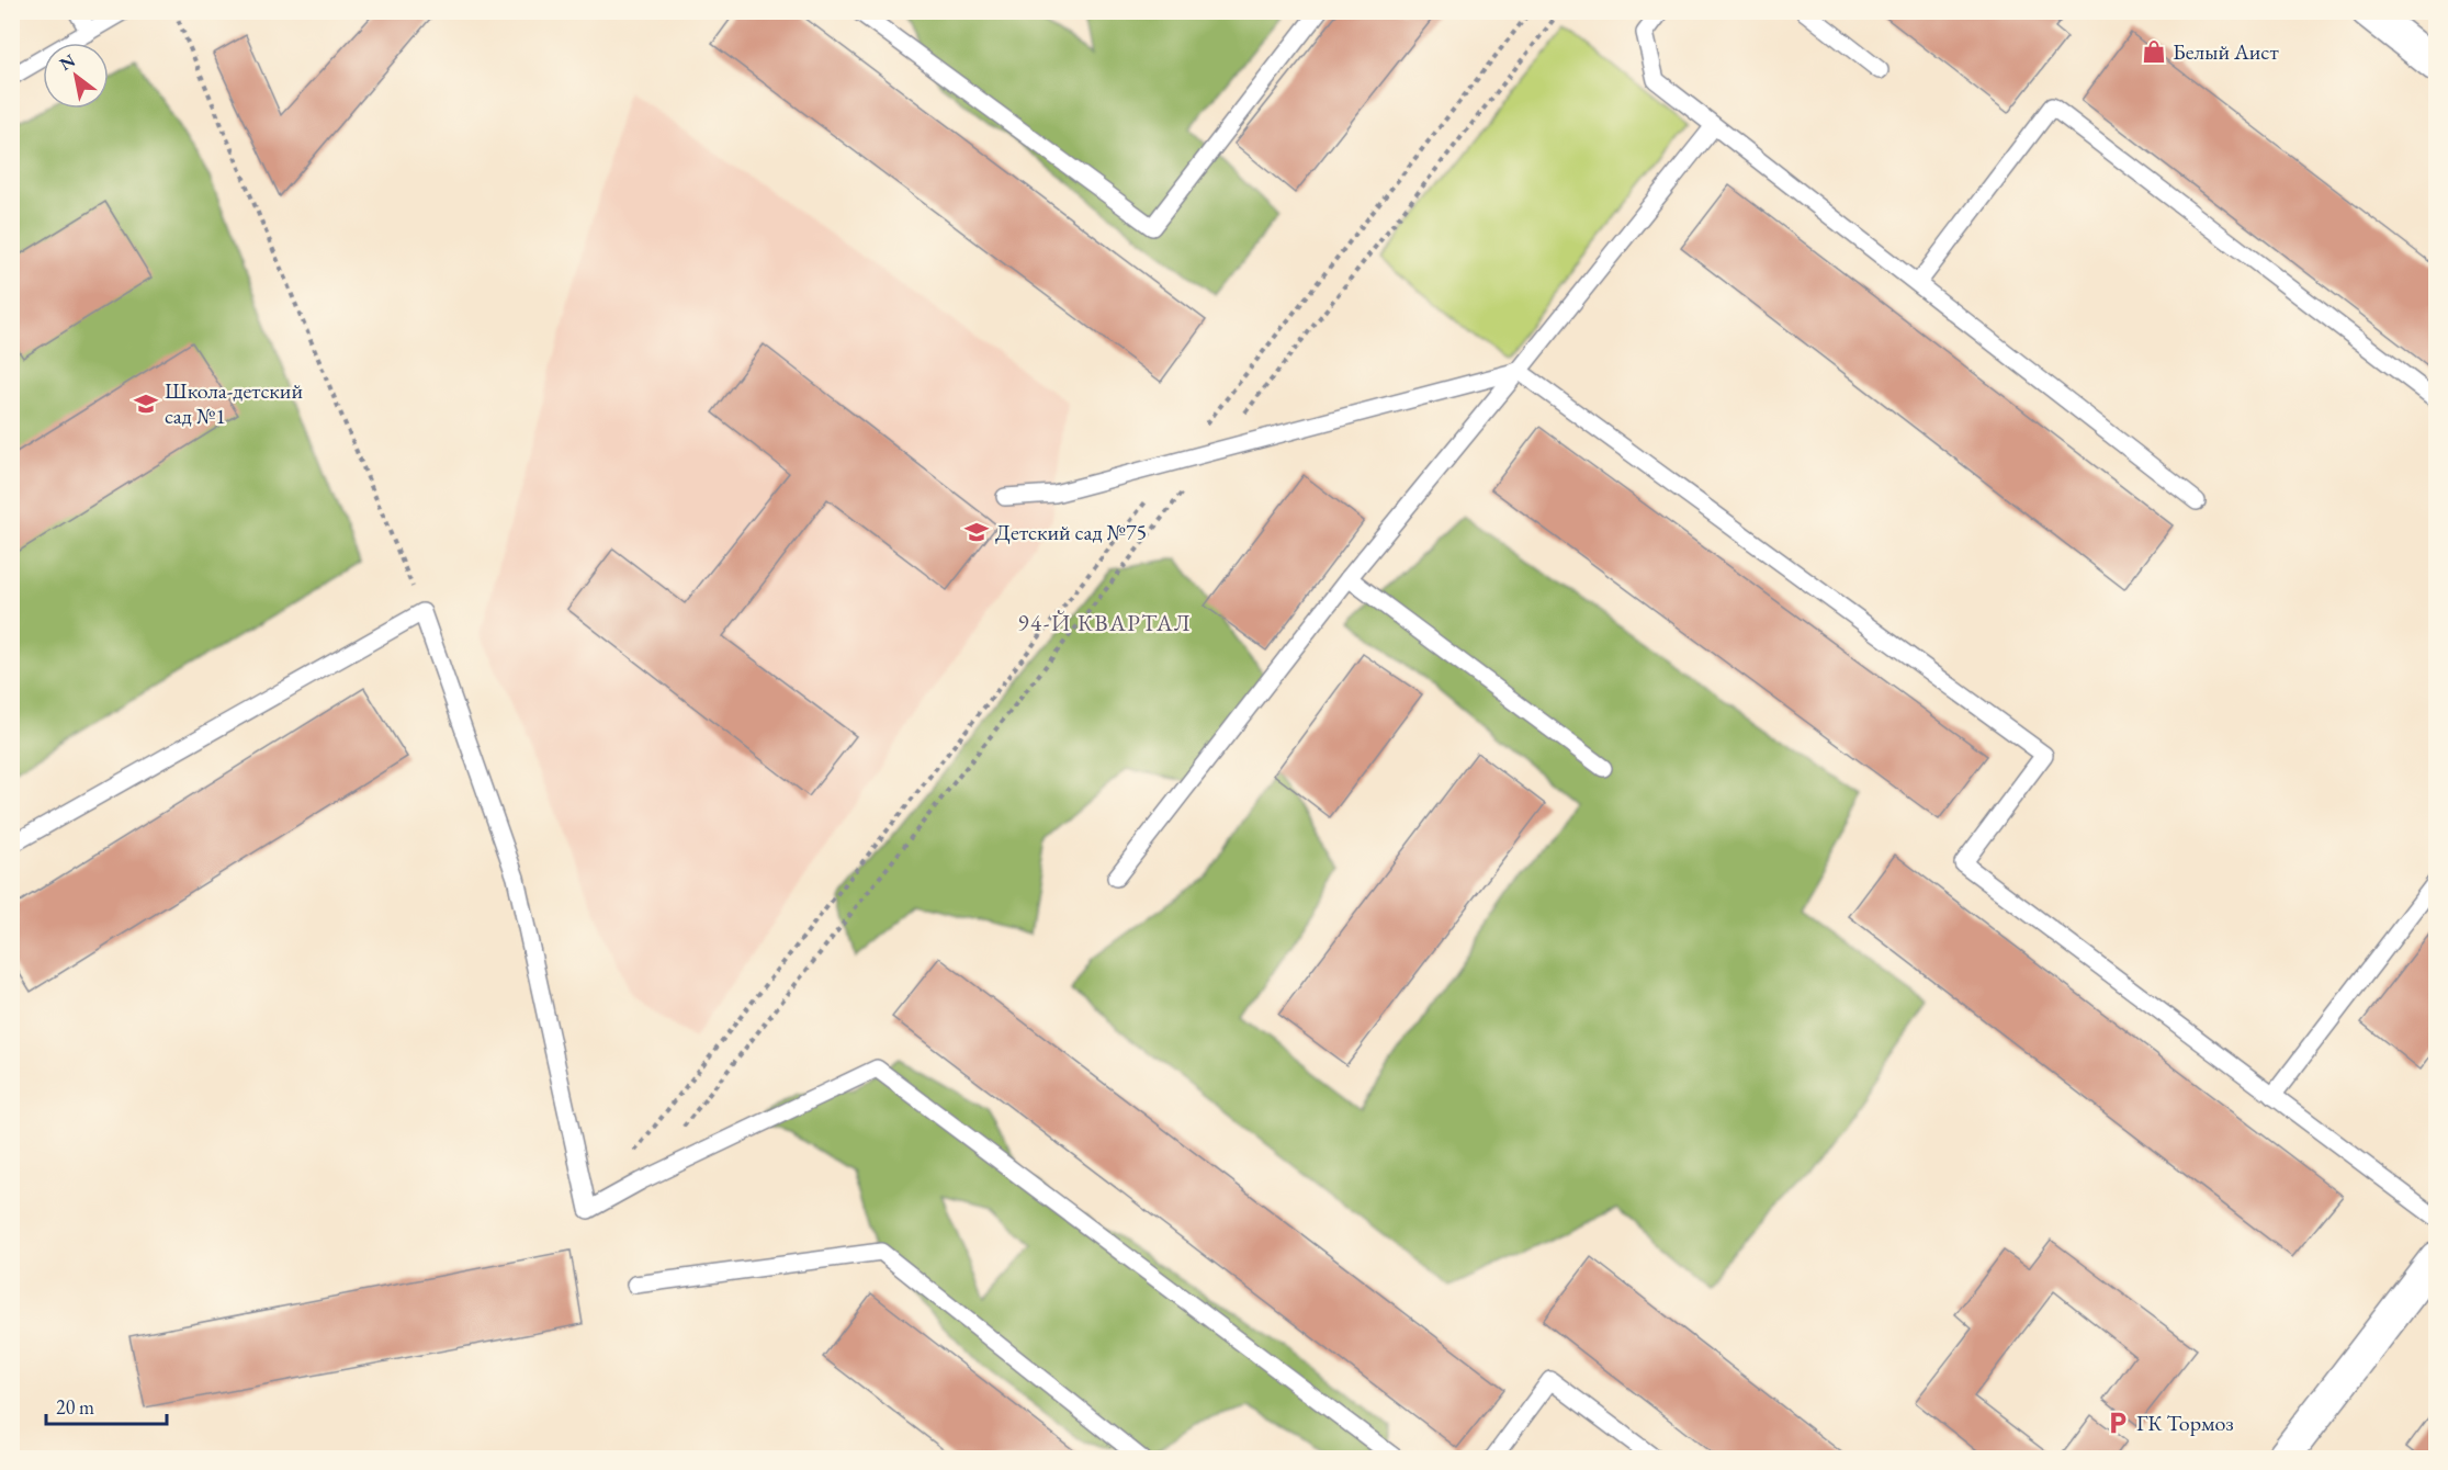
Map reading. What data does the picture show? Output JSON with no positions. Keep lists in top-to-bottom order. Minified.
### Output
{"districts":["94-Й КВАРТАЛ"],"places":{"shop":["Белый Аист"],"school or university":["Школа-детский сад №1","Детский сад №75"],"parking":["ГК Тормоз"]},"scale_bar":"20 m","north":"top left"}
